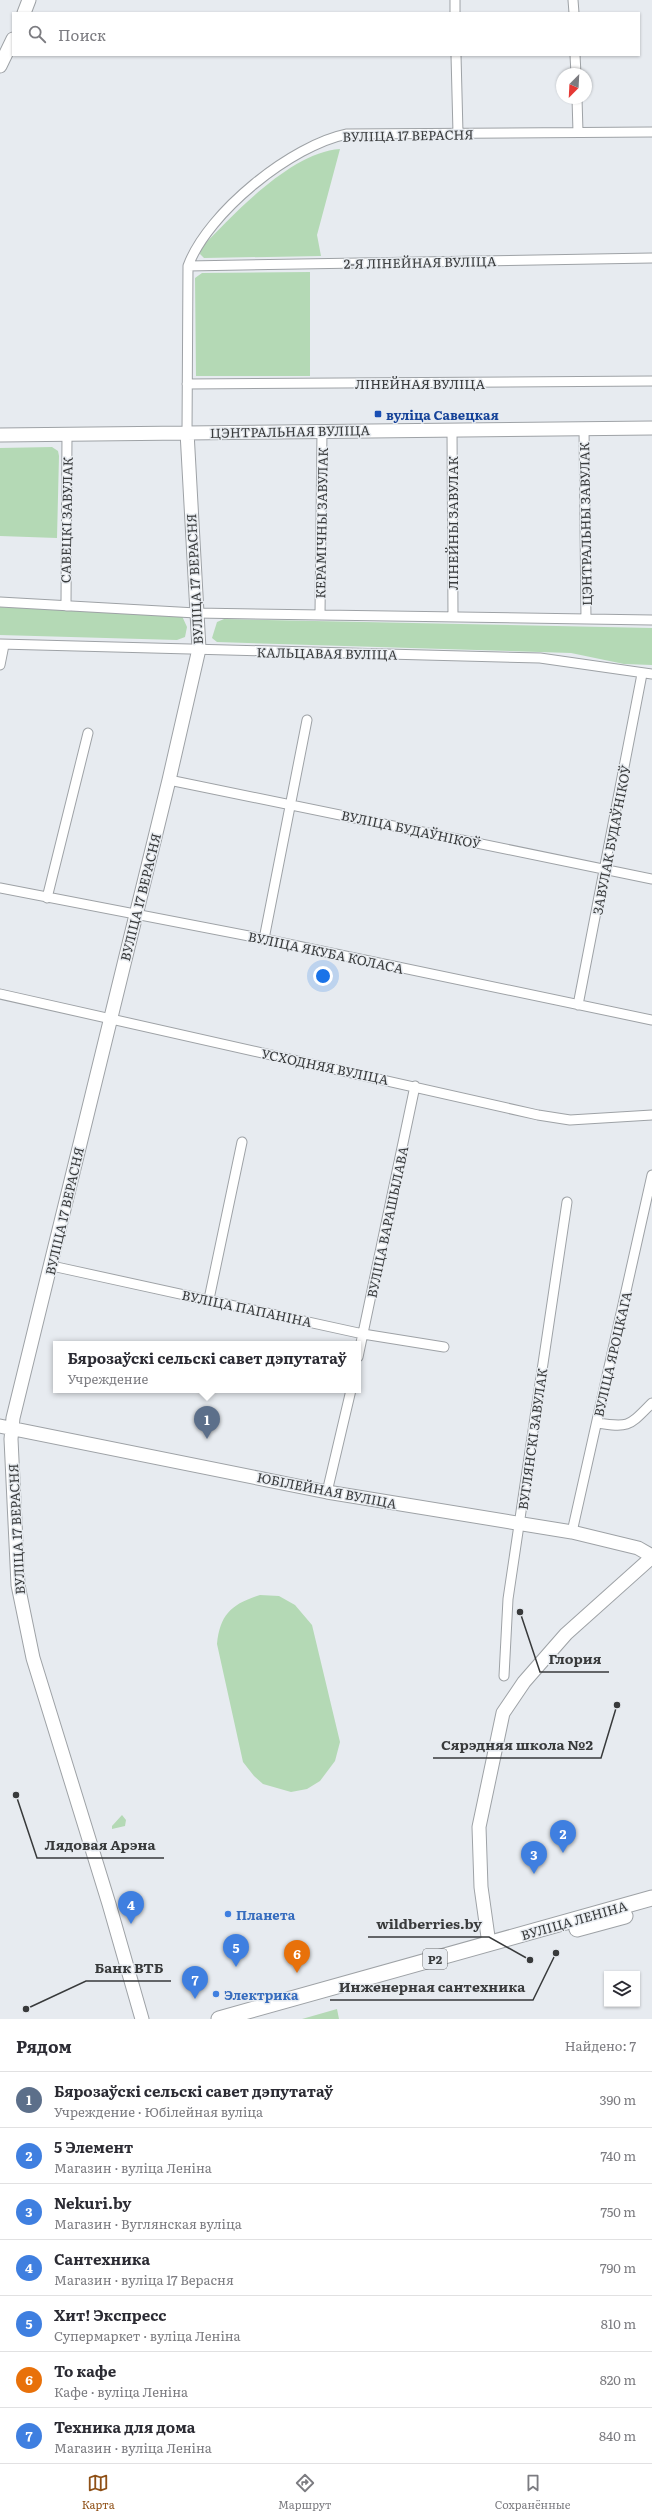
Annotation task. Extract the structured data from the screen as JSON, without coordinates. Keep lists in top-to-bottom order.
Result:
{
  "streets": {
    "main road": ["ВУЛІЦА ЛЕНІНА", "Р2"],
    "street": [
      "ВУЛІЦА 17 ВЕРАСНЯ",
      "2-Я ЛІНЕЙНАЯ ВУЛІЦА",
      "ЛІНЕЙНАЯ ВУЛІЦА",
      "ЦЭНТРАЛЬНАЯ ВУЛІЦА",
      "САВЕЦКІ ЗАВУЛАК",
      "КЕРАМІЧНЫ ЗАВУЛАК",
      "ЛІНЕЙНЫ ЗАВУЛАК",
      "ЦЭНТРАЛЬНЫ ЗАВУЛАК",
      "КАЛЬЦАВАЯ ВУЛІЦА",
      "ВУЛІЦА БУДАЎНІКОЎ",
      "ЗАВУЛАК БУДАЎНІКОЎ",
      "ВУЛІЦА ЯКУБА КОЛАСА",
      "УСХОДНЯЯ ВУЛІЦА",
      "ВУЛІЦА ВАРАШЫЛАВА",
      "ВУЛІЦА ПАПАНІНА",
      "ВУЛІЦА ЯРОЦКАГА",
      "ВУГЛЯНСКІ ЗАВУЛАК",
      "ЮБІЛЕЙНАЯ ВУЛІЦА"
    ]
  },
  "crossings": [
    ["ВУЛІЦА 17 ВЕРАСНЯ", "2-Я ЛІНЕЙНАЯ ВУЛІЦА"],
    ["ВУЛІЦА 17 ВЕРАСНЯ", "ЛІНЕЙНАЯ ВУЛІЦА"],
    ["ВУЛІЦА 17 ВЕРАСНЯ", "ЦЭНТРАЛЬНАЯ ВУЛІЦА"],
    ["ВУЛІЦА 17 ВЕРАСНЯ", "КАЛЬЦАВАЯ ВУЛІЦА"],
    ["ВУЛІЦА 17 ВЕРАСНЯ", "ВУЛІЦА БУДАЎНІКОЎ"],
    ["ВУЛІЦА 17 ВЕРАСНЯ", "ВУЛІЦА ЯКУБА КОЛАСА"],
    ["ВУЛІЦА 17 ВЕРАСНЯ", "УСХОДНЯЯ ВУЛІЦА"],
    ["ВУЛІЦА 17 ВЕРАСНЯ", "ВУЛІЦА ПАПАНІНА"],
    ["ВУЛІЦА 17 ВЕРАСНЯ", "ЮБІЛЕЙНАЯ ВУЛІЦА"],
    ["ЦЭНТРАЛЬНАЯ ВУЛІЦА", "САВЕЦКІ ЗАВУЛАК"],
    ["ЦЭНТРАЛЬНАЯ ВУЛІЦА", "КЕРАМІЧНЫ ЗАВУЛАК"],
    ["ЦЭНТРАЛЬНАЯ ВУЛІЦА", "ЛІНЕЙНЫ ЗАВУЛАК"],
    ["ЦЭНТРАЛЬНАЯ ВУЛІЦА", "ЦЭНТРАЛЬНЫ ЗАВУЛАК"],
    ["КАЛЬЦАВАЯ ВУЛІЦА", "ЗАВУЛАК БУДАЎНІКОЎ"],
    ["ВУЛІЦА БУДАЎНІКОЎ", "ЗАВУЛАК БУДАЎНІКОЎ"],
    ["ЗАВУЛАК БУДАЎНІКОЎ", "ВУЛІЦА ЯКУБА КОЛАСА"],
    ["УСХОДНЯЯ ВУЛІЦА", "ВУЛІЦА ВАРАШЫЛАВА"],
    ["ВУЛІЦА ВАРАШЫЛАВА", "ВУЛІЦА ПАПАНІНА"],
    ["ВУЛІЦА ЯРОЦКАГА", "ЮБІЛЕЙНАЯ ВУЛІЦА"],
    ["ВУГЛЯНСКІ ЗАВУЛАК", "ЮБІЛЕЙНАЯ ВУЛІЦА"]
  ],
  "places": {
    "transit": ["вуліца Савецкая"],
    "other": [
      "Глория",
      "Сярэдняя школа №2",
      "Лядовая Арэна",
      "Планета",
      "Инженерная сантехника",
      "wildberries.by",
      "Электрика",
      "Банк ВТБ"
    ]
  },
  "north": "bottom left",
  "page": {
    "search": "Поиск",
    "popup": ["Бярозаўскі сельскі савет дэпутатаў", "Учреждение"],
    "pins": [
      "1",
      "2",
      "3",
      "4",
      "5",
      "6",
      "7"
    ],
    "heading": ["Рядом", "Найдено: 7"],
    "list": [
      {
        "mark": "1",
        "name": "Бярозаўскі сельскі савет дэпутатаў",
        "note": "Учреждение · Юбілейная вуліца",
        "value": "390 m"
      },
      {
        "mark": "2",
        "name": "5 Элемент",
        "note": "Магазин · вуліца Леніна",
        "value": "740 m"
      },
      {
        "mark": "3",
        "name": "Nekuri.by",
        "note": "Магазин · Вуглянская вуліца",
        "value": "750 m"
      },
      {
        "mark": "4",
        "name": "Сантехника",
        "note": "Магазин · вуліца 17 Верасня",
        "value": "790 m"
      },
      {
        "mark": "5",
        "name": "Хит! Экспресс",
        "note": "Супермаркет · вуліца Леніна",
        "value": "810 m"
      },
      {
        "mark": "6",
        "name": "То кафе",
        "note": "Кафе · вуліца Леніна",
        "value": "820 m"
      },
      {
        "mark": "7",
        "name": "Техника для дома",
        "note": "Магазин · вуліца Леніна",
        "value": "840 m"
      }
    ],
    "nav": ["Карта", "Маршрут", "Сохранённые"]
  }
}
